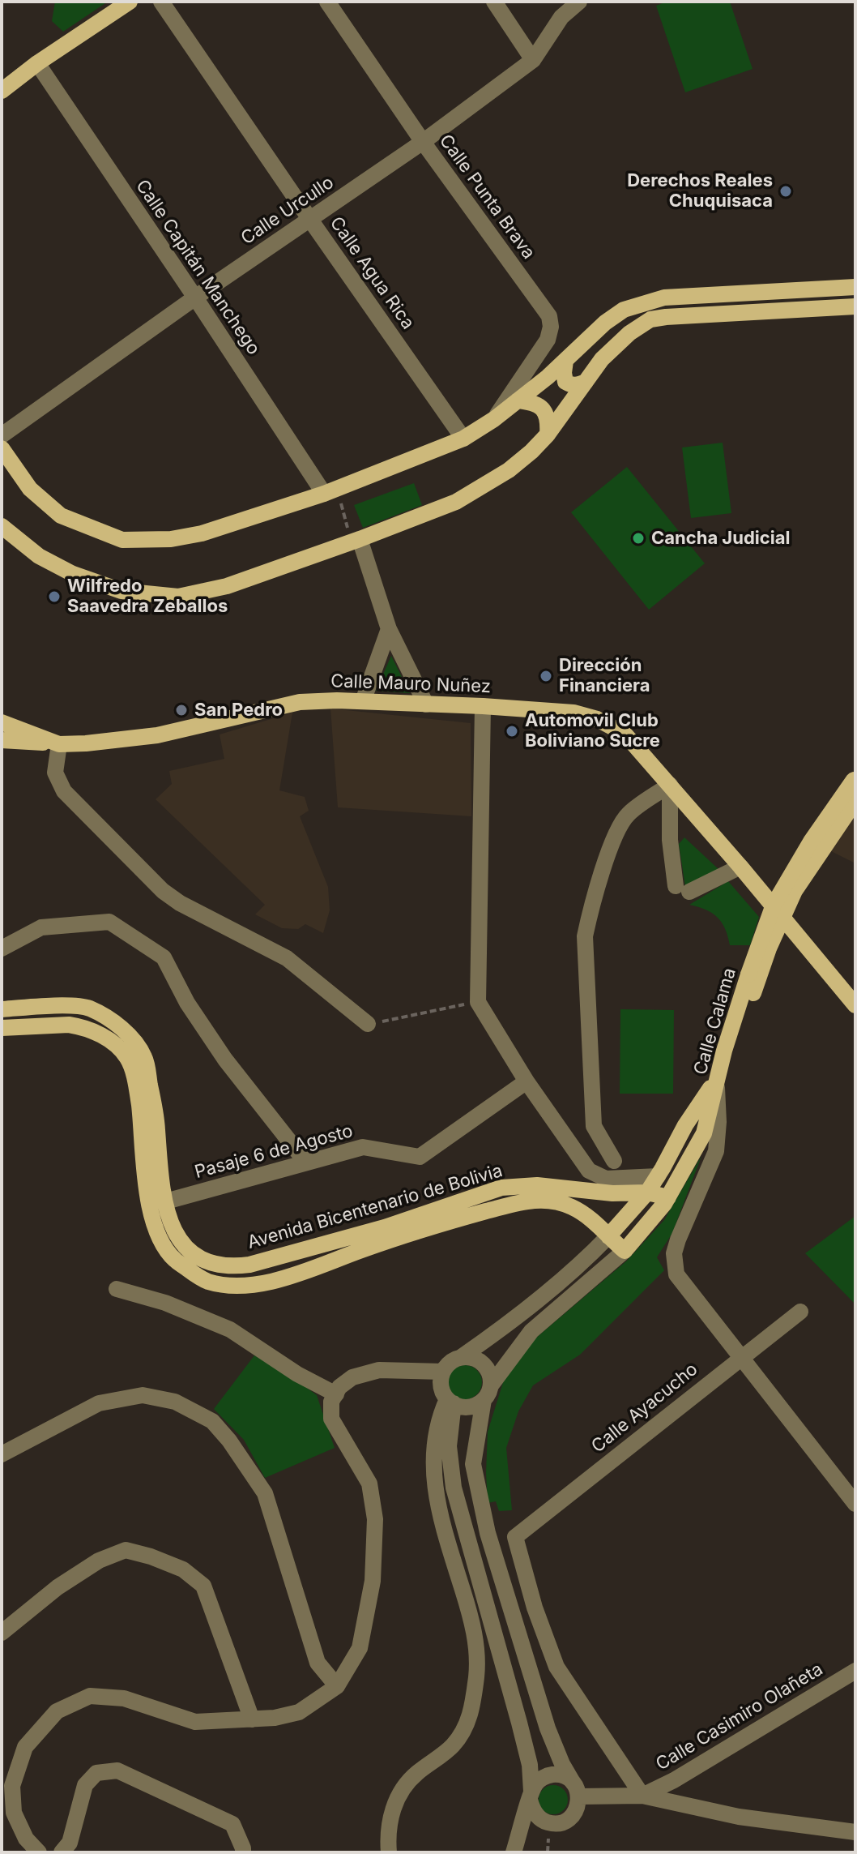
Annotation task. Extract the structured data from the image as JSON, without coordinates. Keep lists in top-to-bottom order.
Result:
{
  "streets": {
    "main road": ["Calle Mauro Nuñez", "Calle Calama", "Avenida Bicentenario de Bolivia"],
    "street": [
      "Calle Punta Brava",
      "Calle Urcullo",
      "Calle Capitán Manchego",
      "Calle Agua Rica",
      "Pasaje 6 de Agosto",
      "Calle Ayacucho",
      "Calle Casimiro Olañeta"
    ]
  },
  "crossings": [
    ["Calle Punta Brava", "Calle Urcullo"],
    ["Calle Urcullo", "Calle Capitán Manchego"],
    ["Calle Urcullo", "Calle Agua Rica"],
    ["Calle Calama", "Calle Ayacucho"],
    ["Pasaje 6 de Agosto", "Avenida Bicentenario de Bolivia"],
    ["Calle Ayacucho", "Calle Casimiro Olañeta"]
  ],
  "places": [
    "Derechos Reales Chuquisaca",
    "Cancha Judicial",
    "Wilfredo Saavedra Zeballos",
    "Dirección Financiera",
    "San Pedro",
    "Automovil Club Boliviano Sucre"
  ]
}
